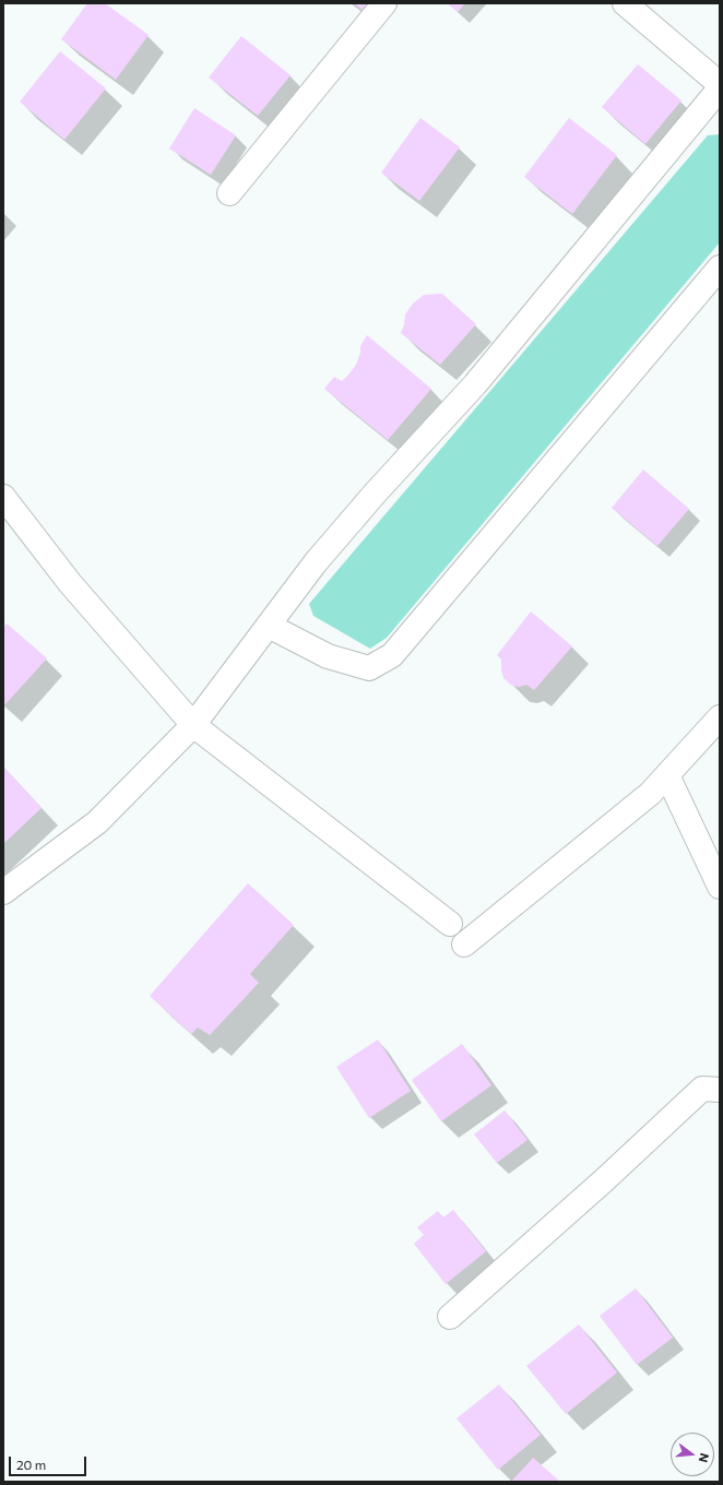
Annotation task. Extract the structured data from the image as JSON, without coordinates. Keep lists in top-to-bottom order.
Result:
{
  "scale_bar": "20 m",
  "north": "right"
}
